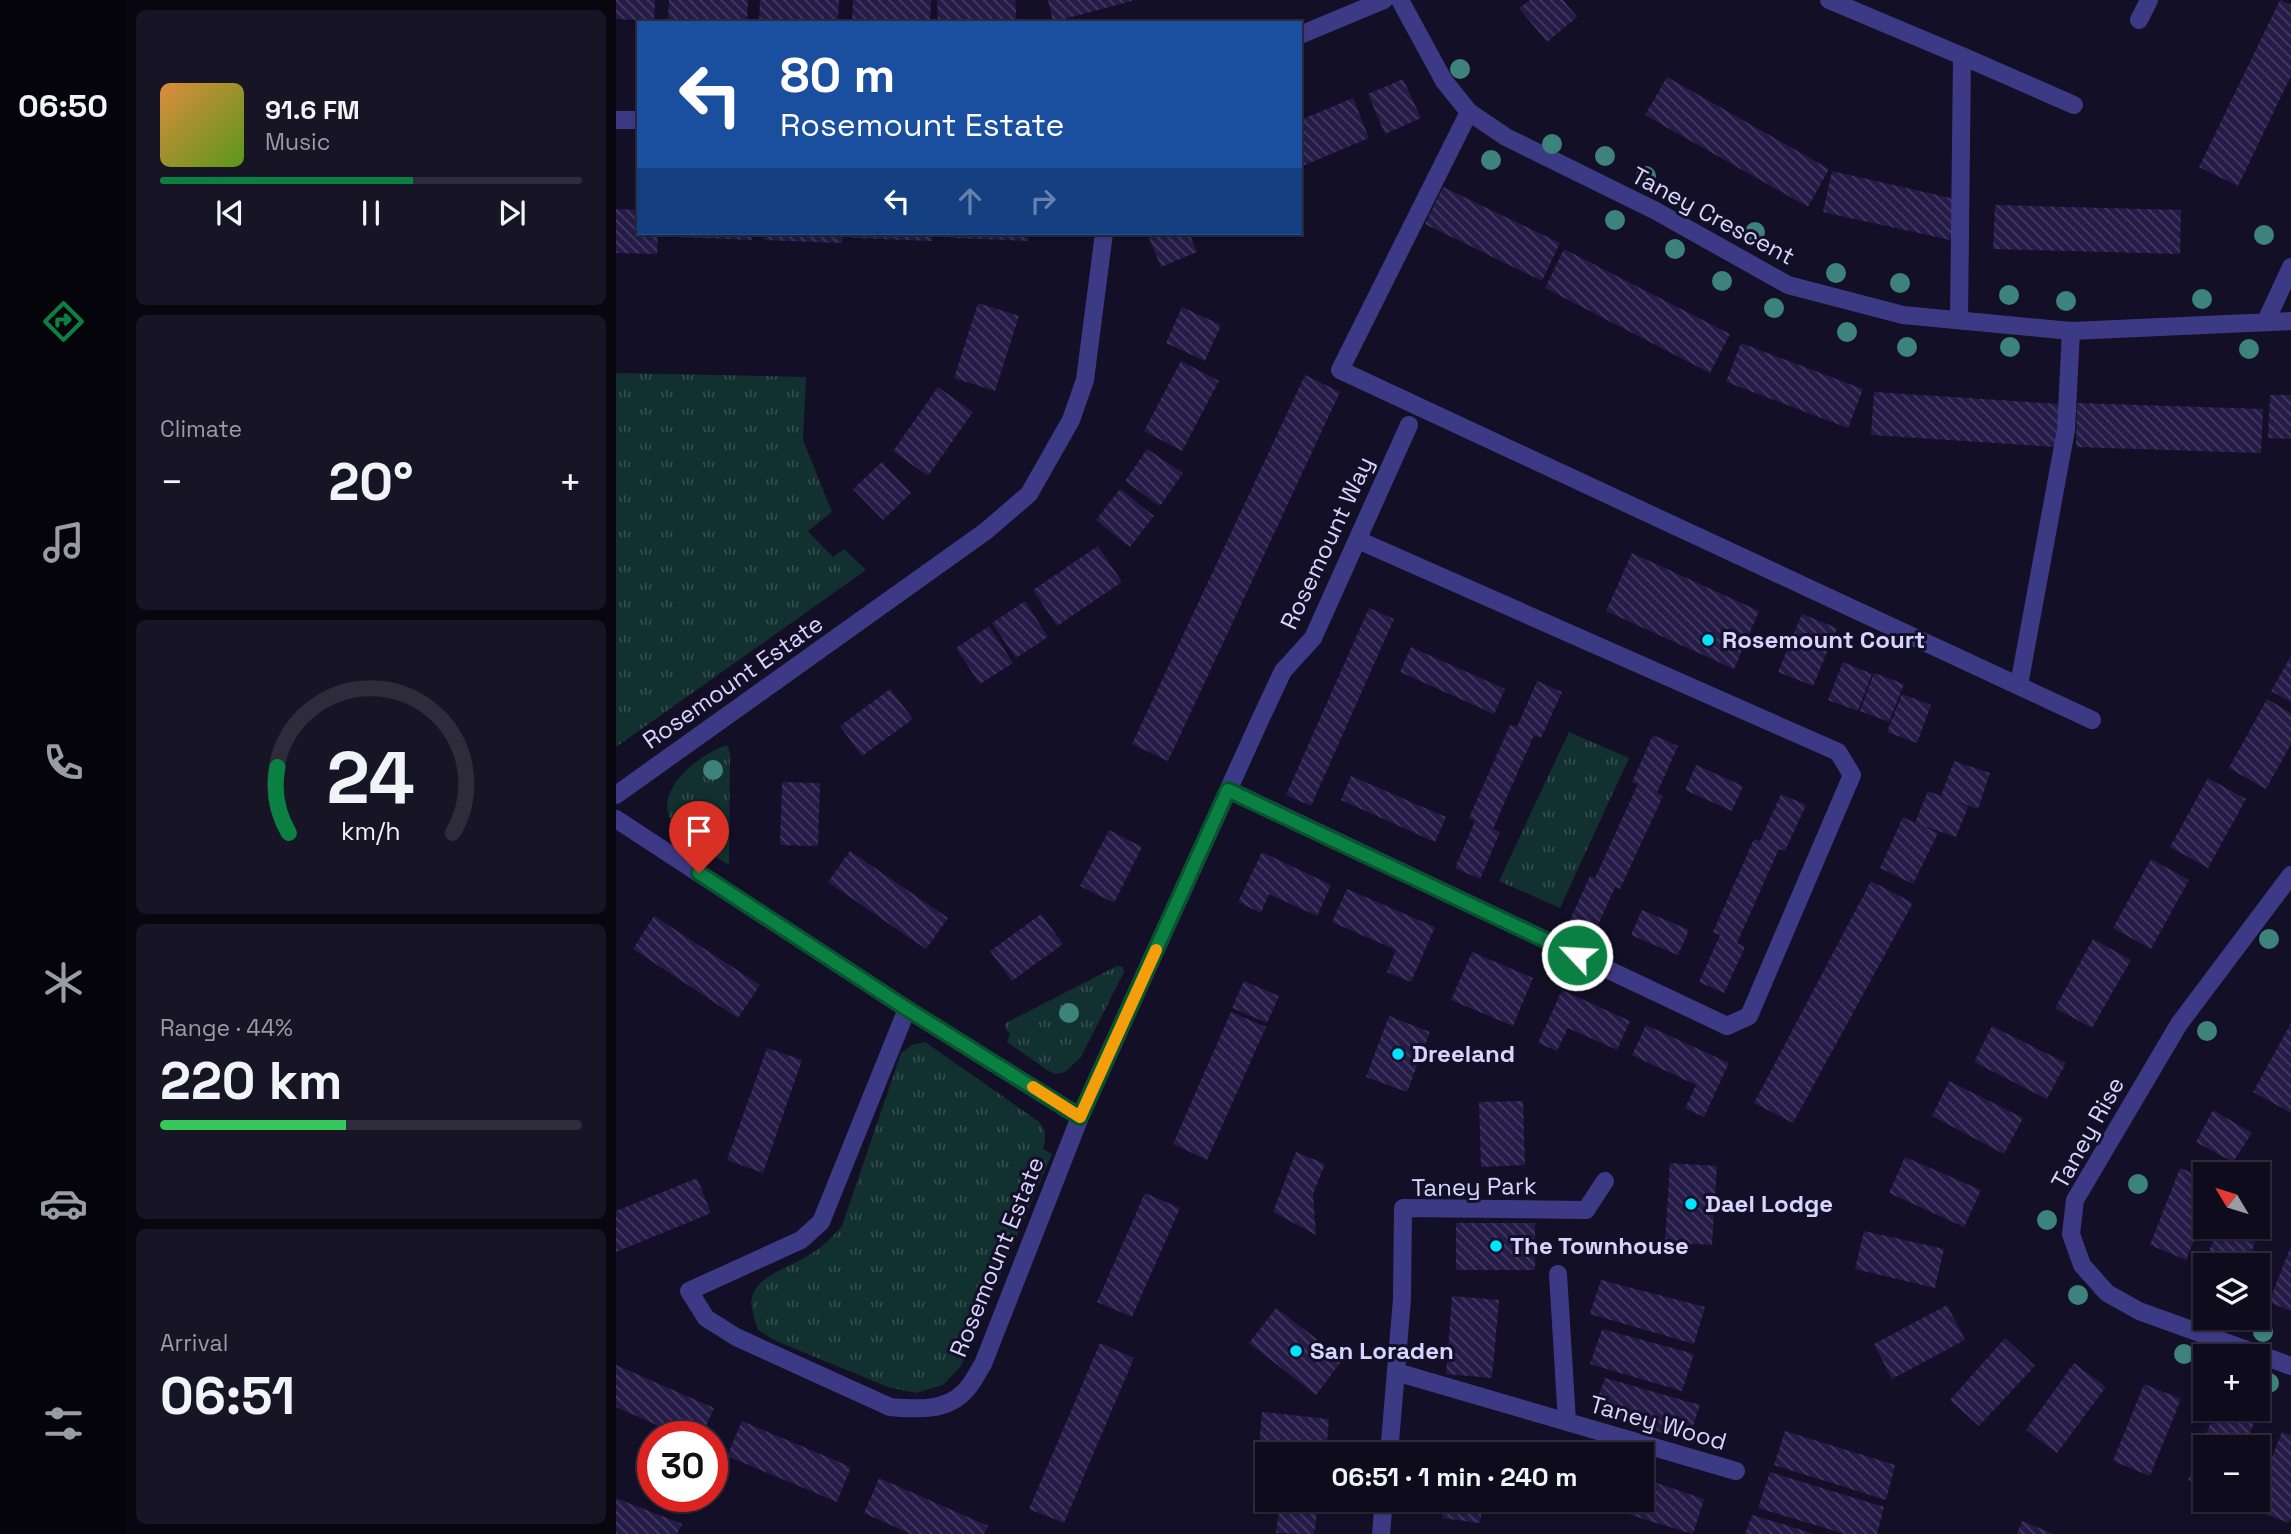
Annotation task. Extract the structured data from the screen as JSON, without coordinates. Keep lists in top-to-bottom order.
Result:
{
  "streets": {
    "street": [
      "Taney Crescent",
      "Rosemount Way",
      "Rosemount Estate",
      "Taney Rise",
      "Taney Park",
      "Taney Wood"
    ]
  },
  "crossings": [
    ["Rosemount Way", "Rosemount Estate"],
    ["Taney Park", "Taney Wood"]
  ],
  "places": [
    "Rosemount Court",
    "Dreeland",
    "Dael Lodge",
    "The Townhouse",
    "San Loraden"
  ],
  "north": "top left",
  "page": {
    "tabs": "06:50",
    "turn": ["80 m", "Rosemount Estate"],
    "song": ["91.6 FM", "Music"],
    "tile": [
      "Climate",
      ["Range · 44%", "220 km"],
      ["Arrival", "06:51"]
    ],
    "heat": ["−", "20°", "+"],
    "map_buttons": ["+", "−"],
    "limit": "30",
    "trip": "06:51 · 1 min · 240 m",
    "gauge": ["24", "km/h"]
  }
}
